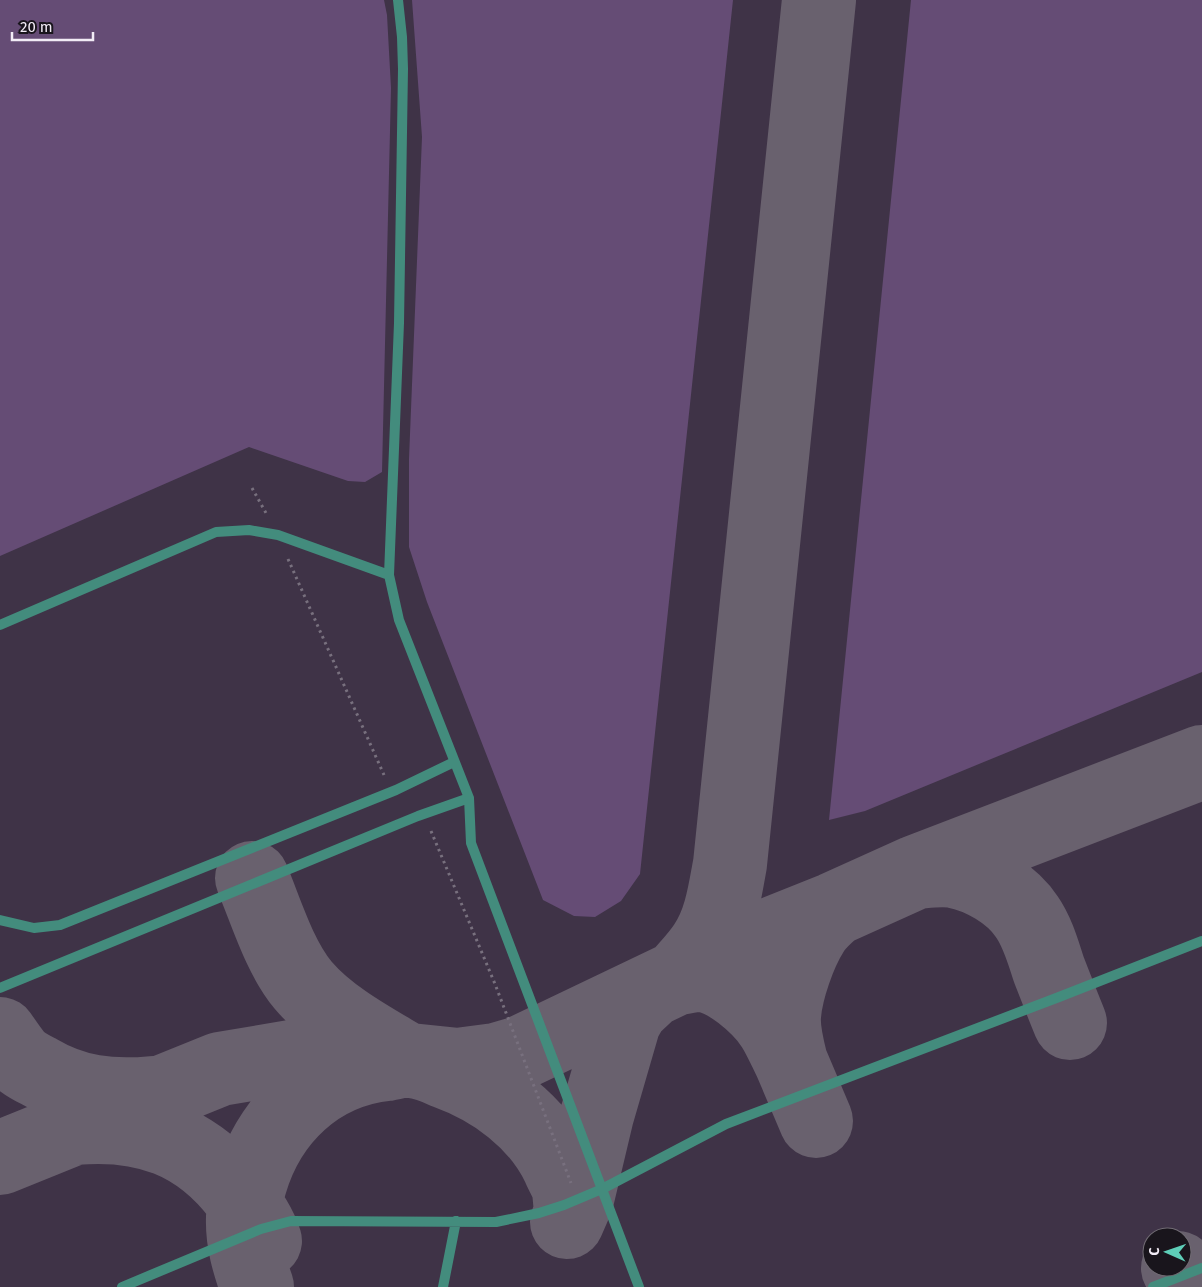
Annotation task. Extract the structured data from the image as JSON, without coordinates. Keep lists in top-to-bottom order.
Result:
{
  "scale_bar": "20 m",
  "north": "left"
}
